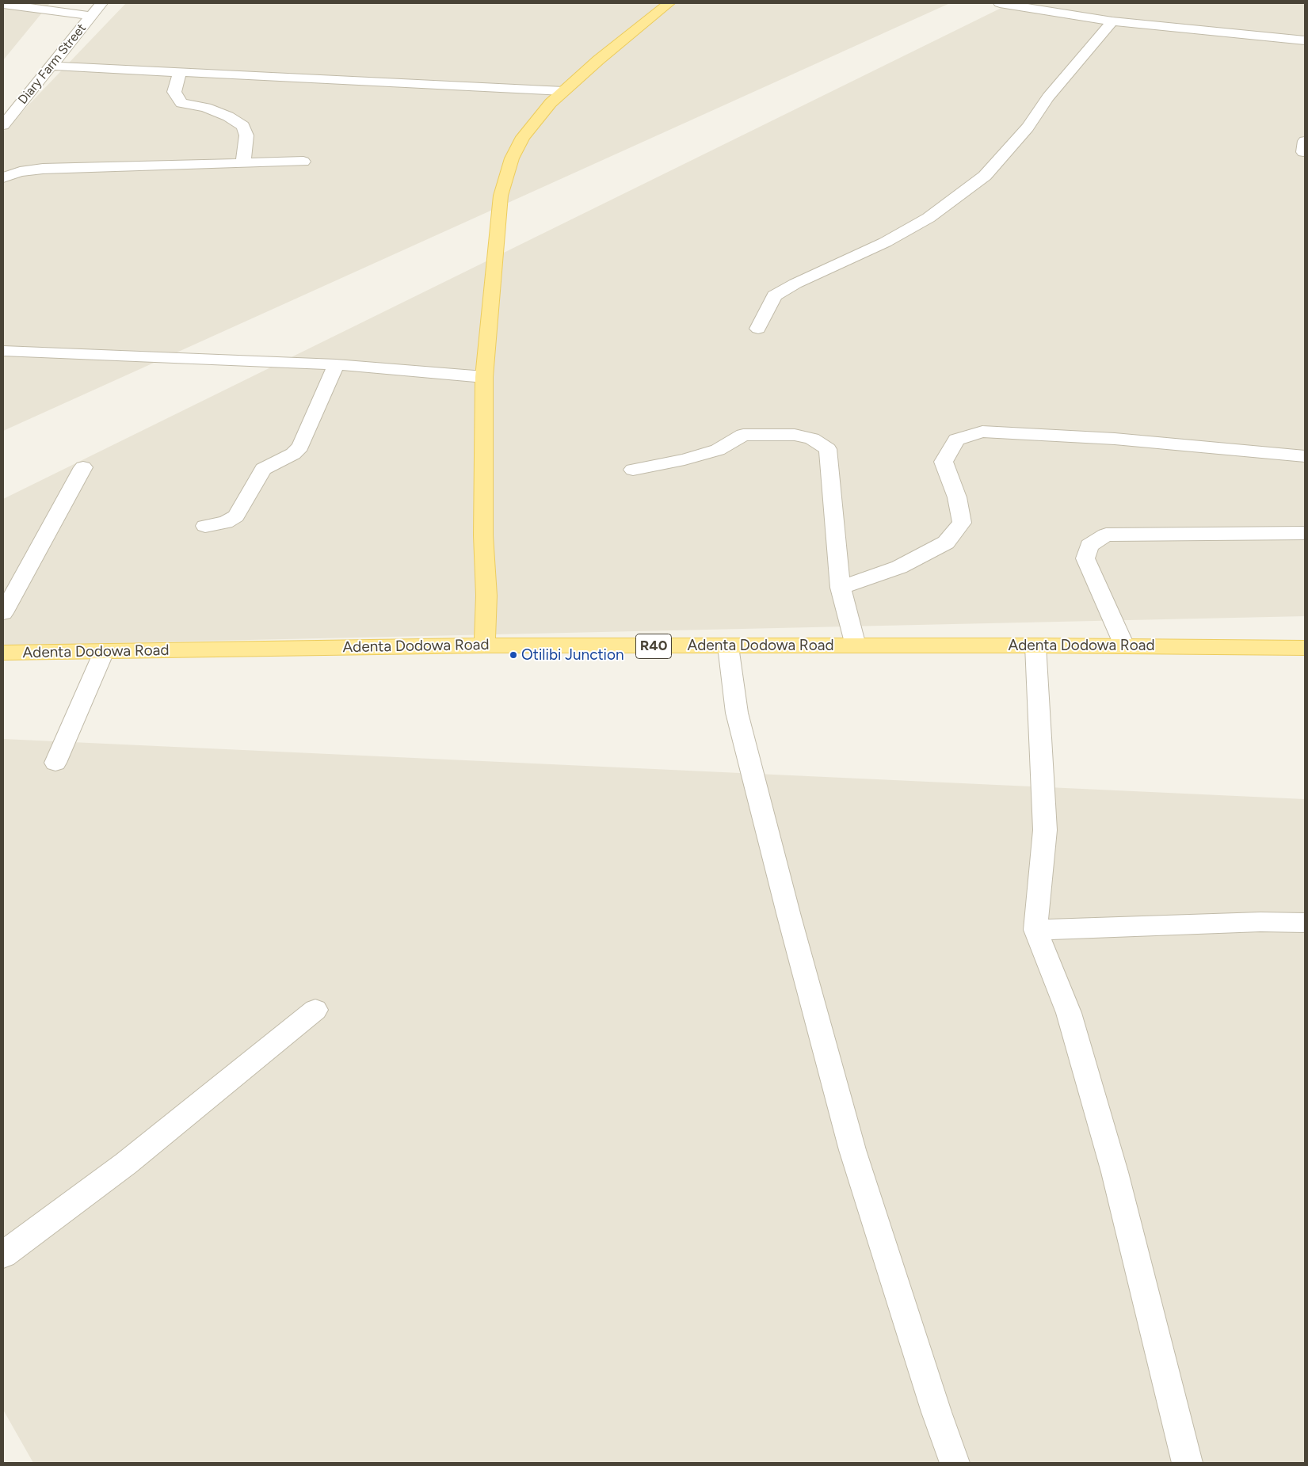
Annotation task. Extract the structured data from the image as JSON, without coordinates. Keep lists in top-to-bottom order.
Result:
{
  "streets": {
    "main road": ["Adenta Dodowa Road", "R40"],
    "street": ["Diary Farm Street"]
  },
  "places": ["Otilibi Junction"]
}
